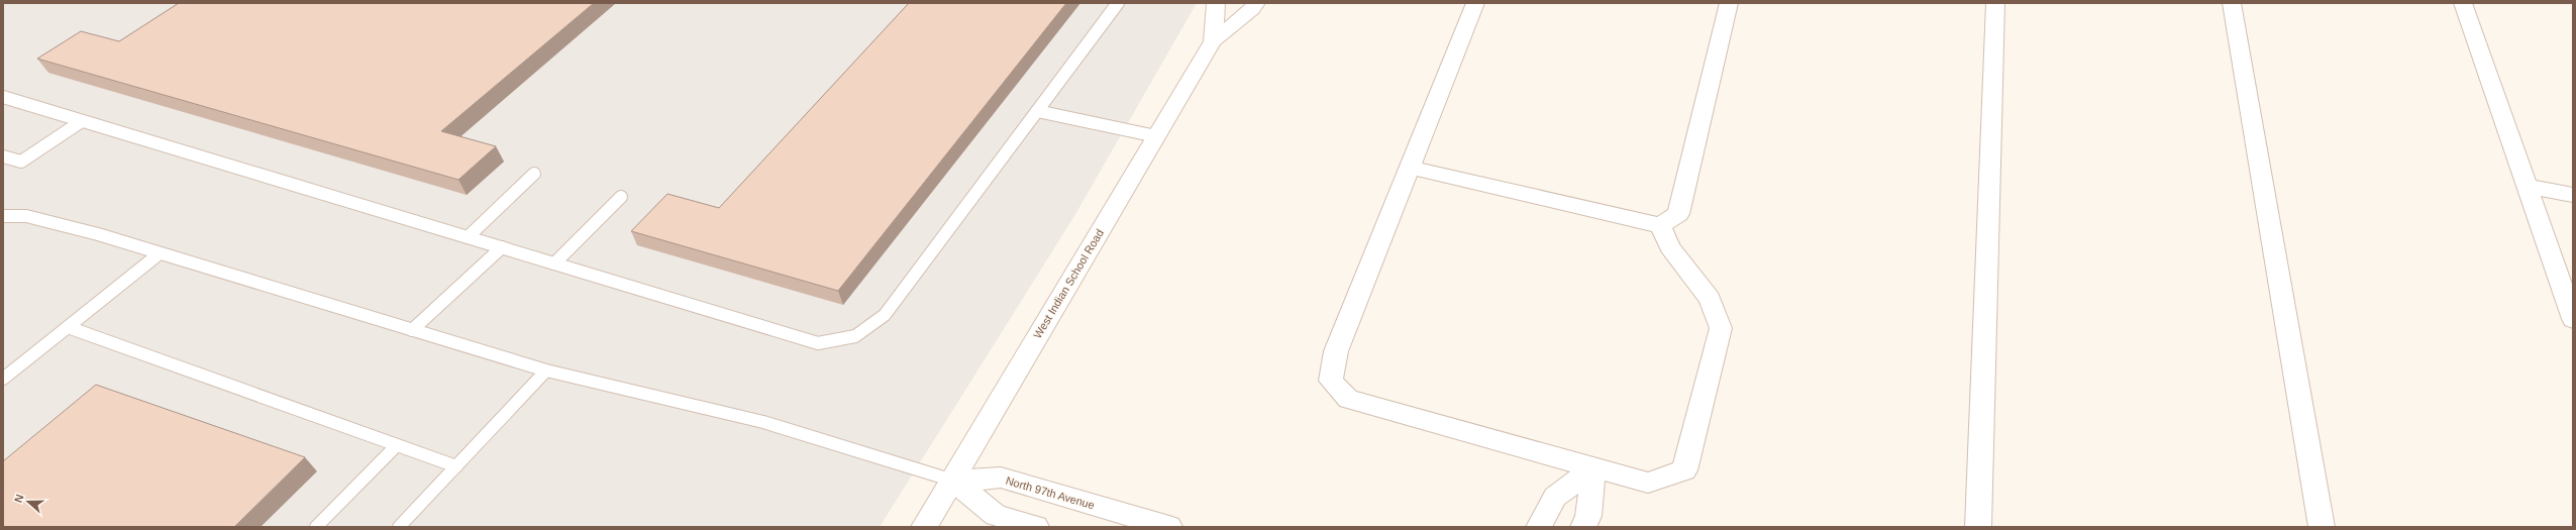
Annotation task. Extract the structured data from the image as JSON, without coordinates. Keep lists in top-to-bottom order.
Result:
{
  "streets": {
    "street": ["West Indian School Road", "North 97th Avenue"]
  },
  "crossings": [
    ["West Indian School Road", "North 97th Avenue"]
  ],
  "north": "left"
}
